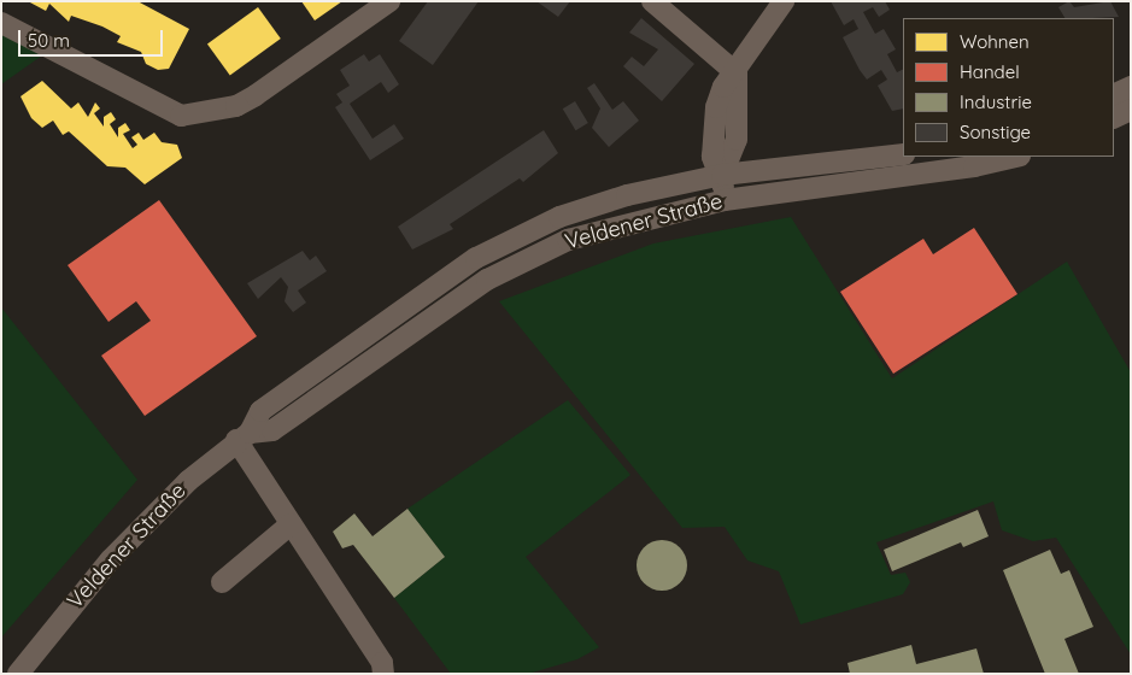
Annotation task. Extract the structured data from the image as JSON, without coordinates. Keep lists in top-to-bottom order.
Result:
{
  "streets": {
    "street": ["Veldener Straße"]
  },
  "legend": [
    "Wohnen",
    "Handel",
    "Industrie",
    "Sonstige"
  ],
  "scale_bar": "50 m"
}
